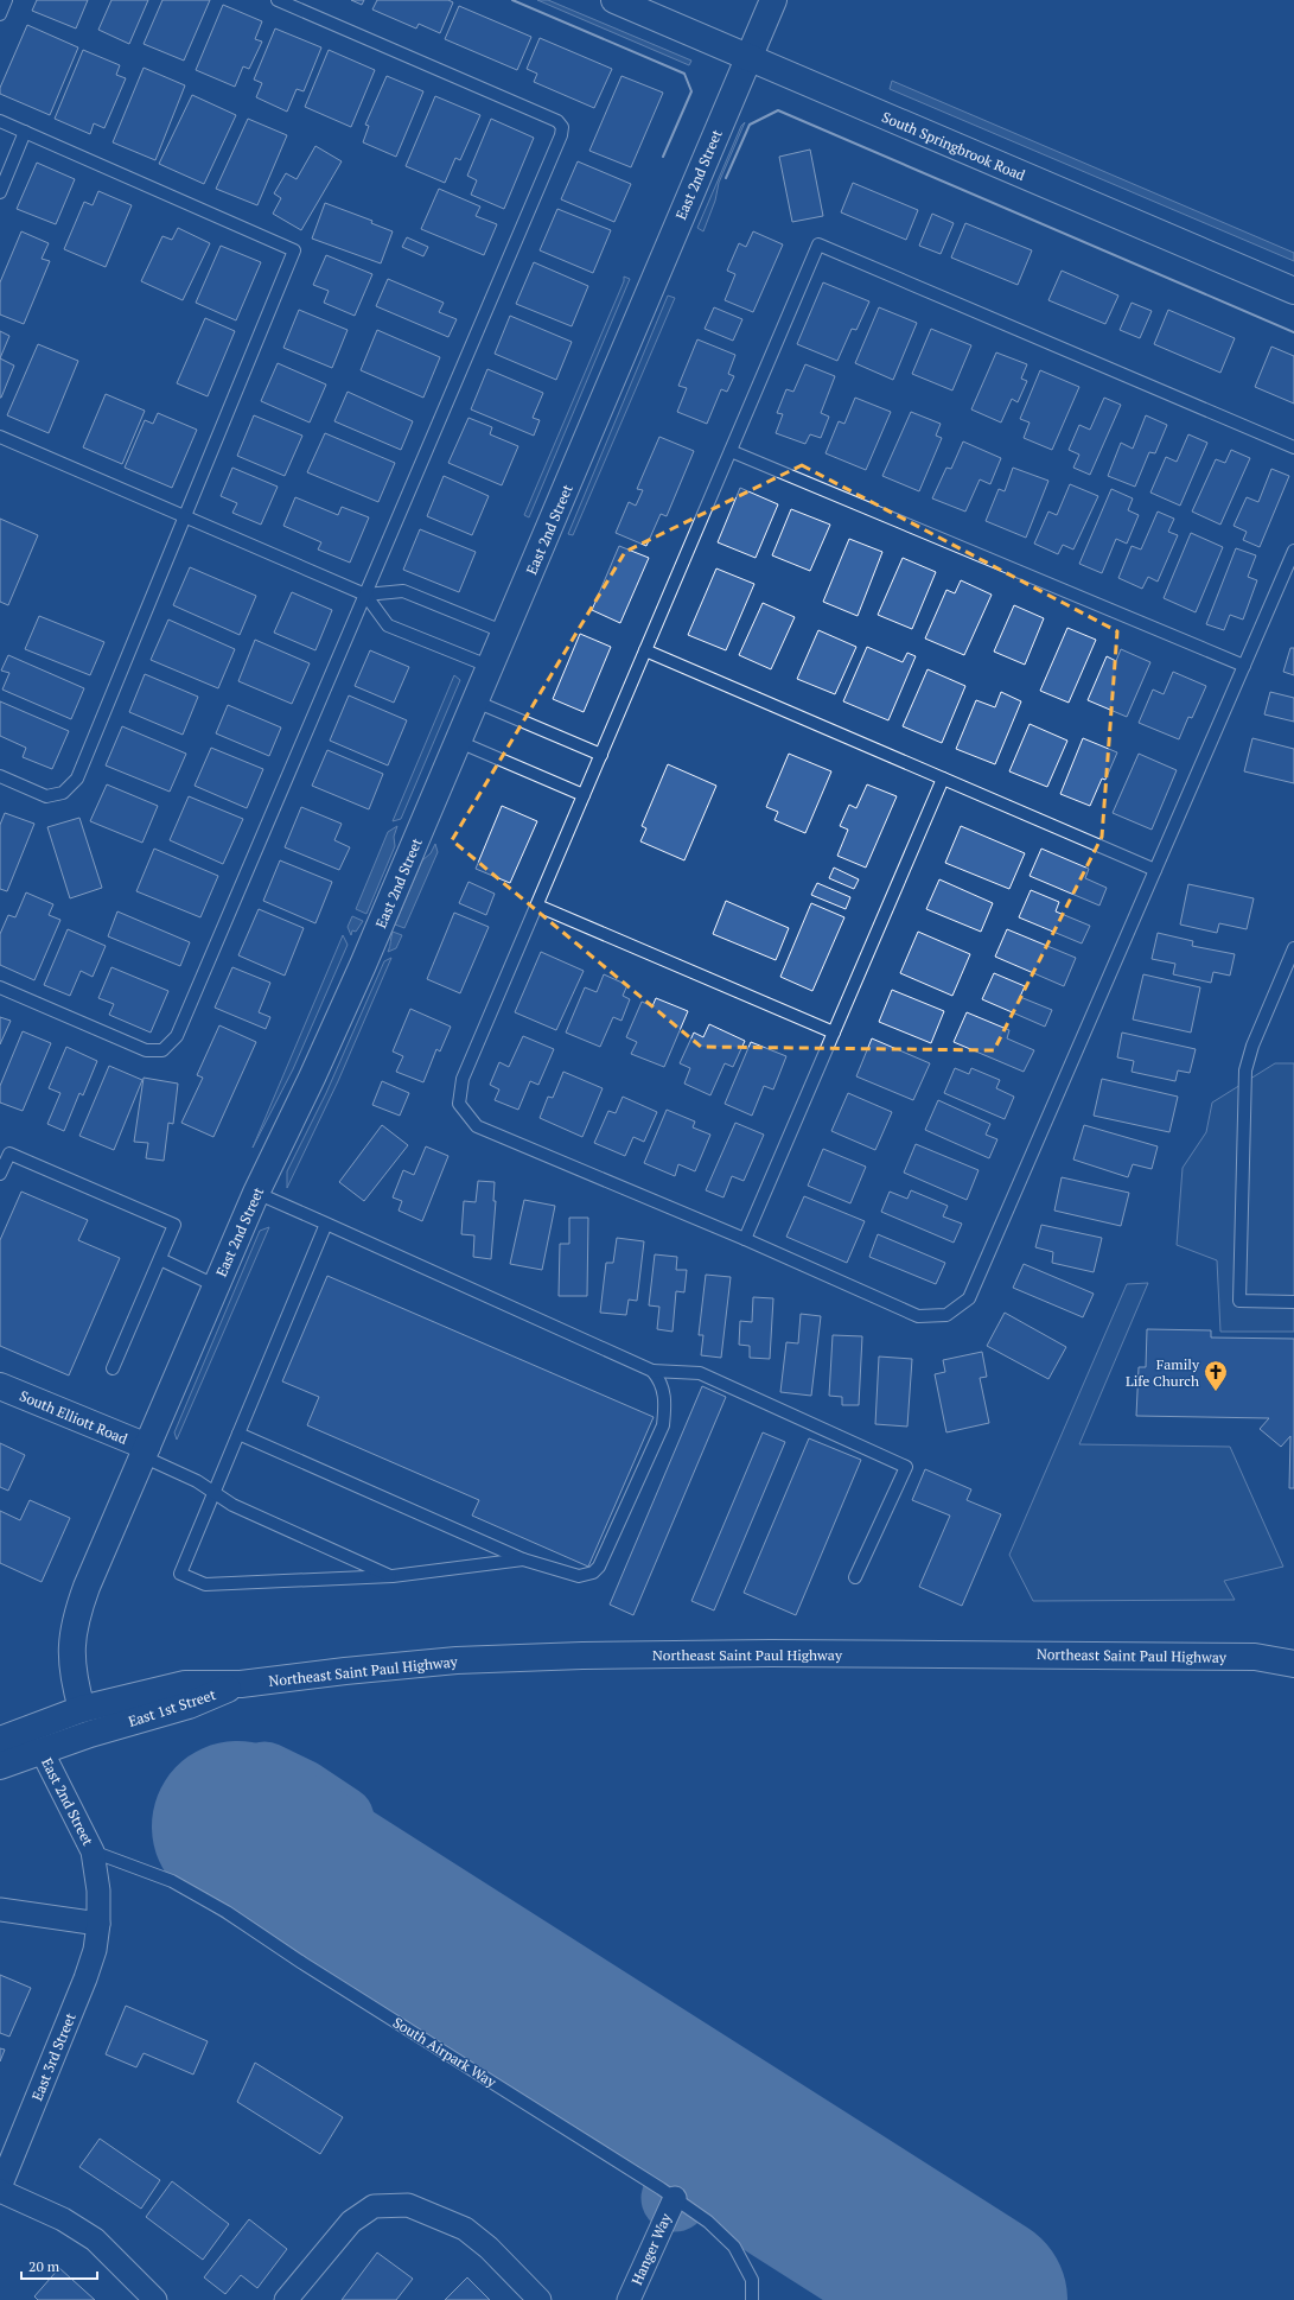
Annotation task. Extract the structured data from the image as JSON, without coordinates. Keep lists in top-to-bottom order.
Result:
{
  "streets": {
    "main road": [
      "South Springbrook Road",
      "East 2nd Street",
      "South Elliott Road",
      "Northeast Saint Paul Highway",
      "East 1st Street"
    ],
    "street": ["East 3rd Street", "Hanger Way"],
    "lane": ["South Airpark Way"]
  },
  "crossings": [
    ["South Springbrook Road", "East 2nd Street"],
    ["East 2nd Street", "South Elliott Road"],
    ["East 2nd Street", "East 1st Street"],
    ["East 2nd Street", "South Airpark Way"],
    ["East 2nd Street", "East 3rd Street"],
    ["Northeast Saint Paul Highway", "East 1st Street"],
    ["South Airpark Way", "Hanger Way"]
  ],
  "places": {
    "church": ["Family Life Church"]
  },
  "scale_bar": "20 m"
}
